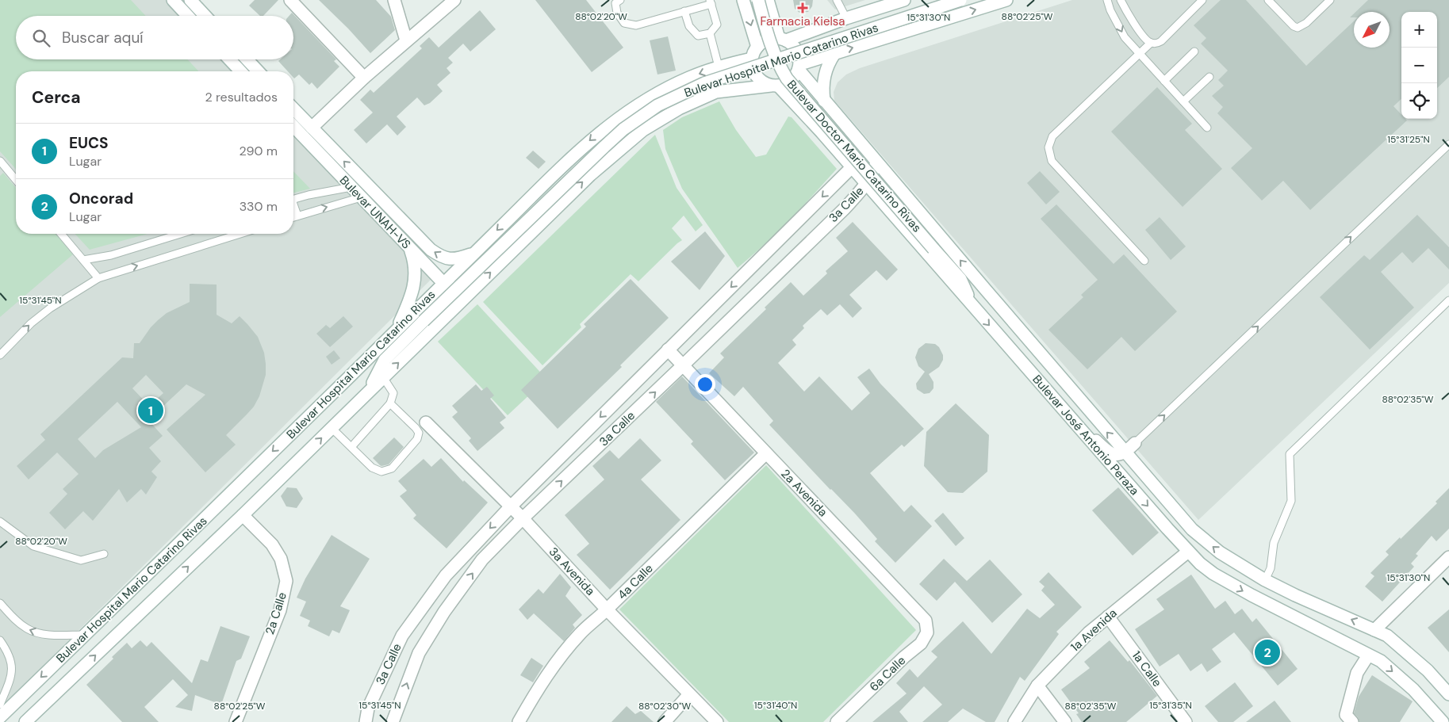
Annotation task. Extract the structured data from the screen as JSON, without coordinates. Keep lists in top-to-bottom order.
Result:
{
  "streets": {
    "street": [
      "Bulevar Hospital Mario Catarino Rivas",
      "Bulevar Doctor Mario Catarino Rivas",
      "3a Calle",
      "Bulevar UNAH-VS",
      "Bulevar José Antonio Peraza",
      "2a Avenida",
      "3a Avenida",
      "4a Calle",
      "2a Calle",
      "1a Avenida",
      "1a Calle",
      "6a Calle"
    ]
  },
  "crossings": [
    ["Bulevar Hospital Mario Catarino Rivas", "Bulevar UNAH-VS"],
    ["Bulevar Hospital Mario Catarino Rivas", "Bulevar José Antonio Peraza"],
    ["Bulevar Hospital Mario Catarino Rivas", "2a Calle"],
    ["3a Calle", "Bulevar José Antonio Peraza"],
    ["3a Calle", "2a Avenida"],
    ["3a Calle", "3a Avenida"],
    ["Bulevar José Antonio Peraza", "1a Avenida"],
    ["2a Avenida", "4a Calle"],
    ["2a Avenida", "6a Calle"],
    ["3a Avenida", "4a Calle"],
    ["1a Avenida", "1a Calle"]
  ],
  "places": {
    "health": ["Farmacia Kielsa"]
  },
  "north": "bottom left",
  "page": {
    "map_buttons": ["+", "−"],
    "search": "Buscar aquí",
    "heading": ["Cerca", "2 resultados"],
    "list": [
      {
        "mark": "1",
        "name": "EUCS",
        "note": "Lugar",
        "value": "290 m"
      },
      {
        "mark": "2",
        "name": "Oncorad",
        "note": "Lugar",
        "value": "330 m"
      }
    ],
    "pins": ["1", "2"]
  },
  "coordinates": [
    "88°02'20\"W",
    "88°02'25\"W",
    "15°31'30\"N",
    "15°31'25\"N",
    "15°31'45\"N",
    "88°02'35\"W",
    "15°31'40\"N",
    "15°31'35\"N",
    "88°02'30\"W"
  ]
}
